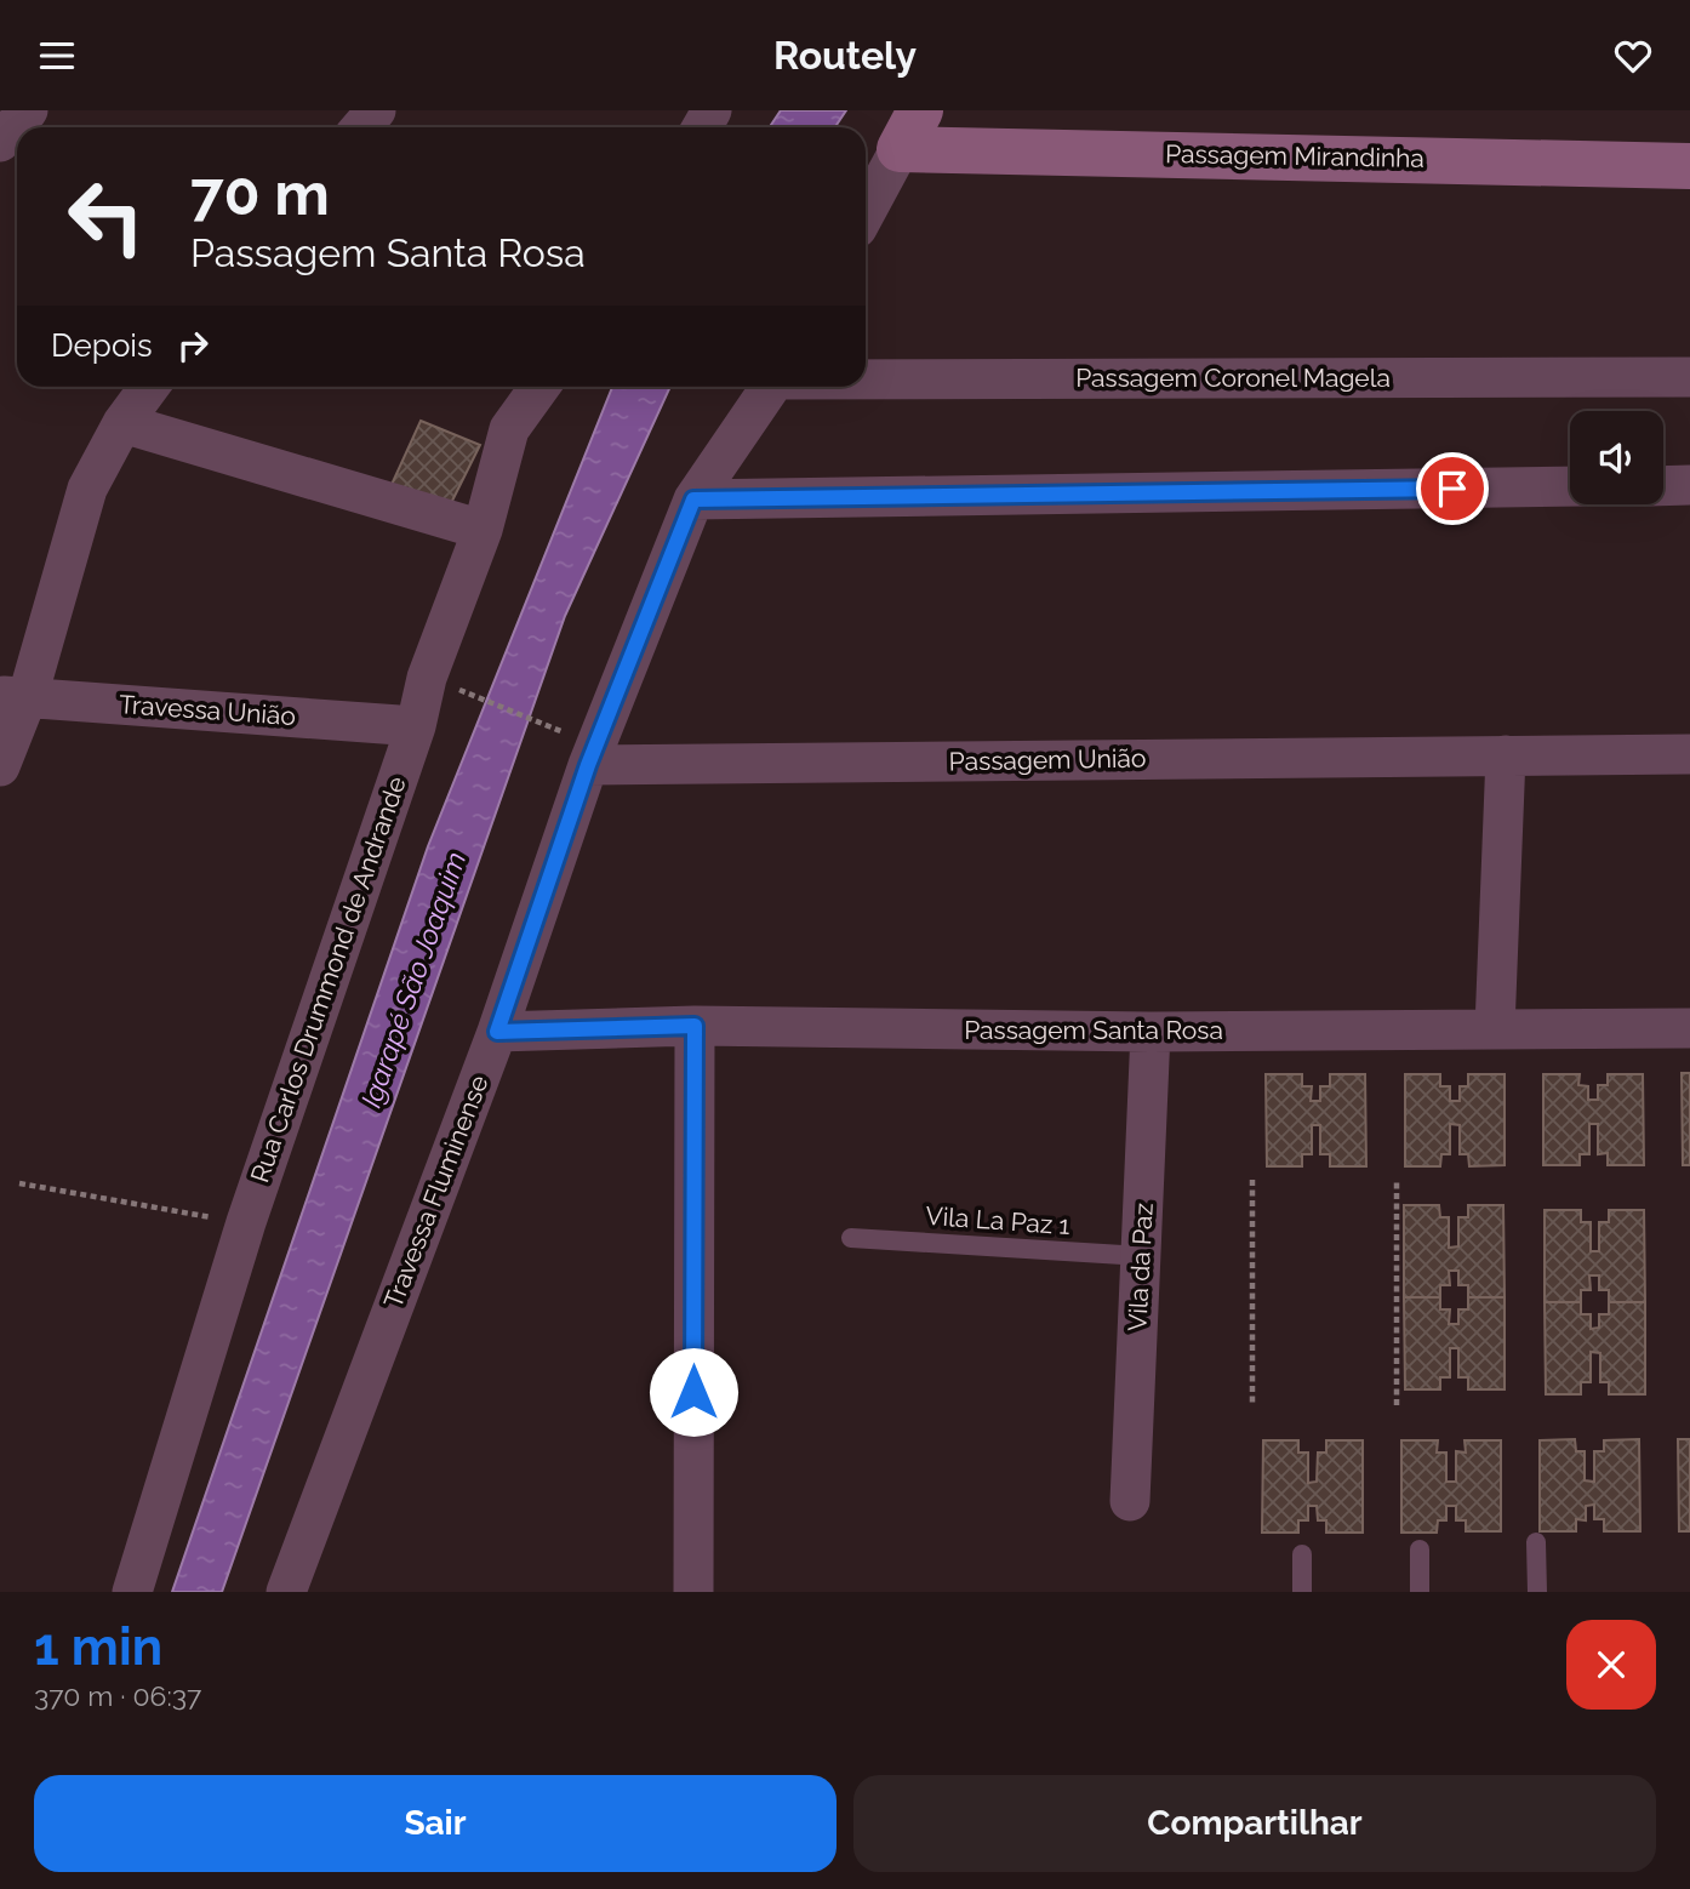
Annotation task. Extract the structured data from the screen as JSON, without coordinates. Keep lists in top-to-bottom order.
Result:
{
  "streets": {
    "street": [
      "Passagem Mirandinha",
      "Passagem Coronel Magela",
      "Travessa União",
      "Passagem União",
      "Rua Carlos Drummond de Andrande",
      "Passagem Santa Rosa",
      "Travessa Fluminense",
      "Vila da Paz"
    ],
    "lane": ["Vila La Paz 1"]
  },
  "crossings": [
    ["Travessa União", "Rua Carlos Drummond de Andrande"],
    ["Passagem União", "Travessa Fluminense"],
    ["Passagem Santa Rosa", "Travessa Fluminense"],
    ["Passagem Santa Rosa", "Vila da Paz"],
    ["Vila La Paz 1", "Vila da Paz"]
  ],
  "water": ["Igarapé São Joaquim"],
  "page": {
    "header": "Routely",
    "turn": ["70 m", "Passagem Santa Rosa"],
    "then": "Depois",
    "heading": ["1 min", "370 m · 06:37"],
    "buttons": ["Sair", "Compartilhar"]
  }
}
